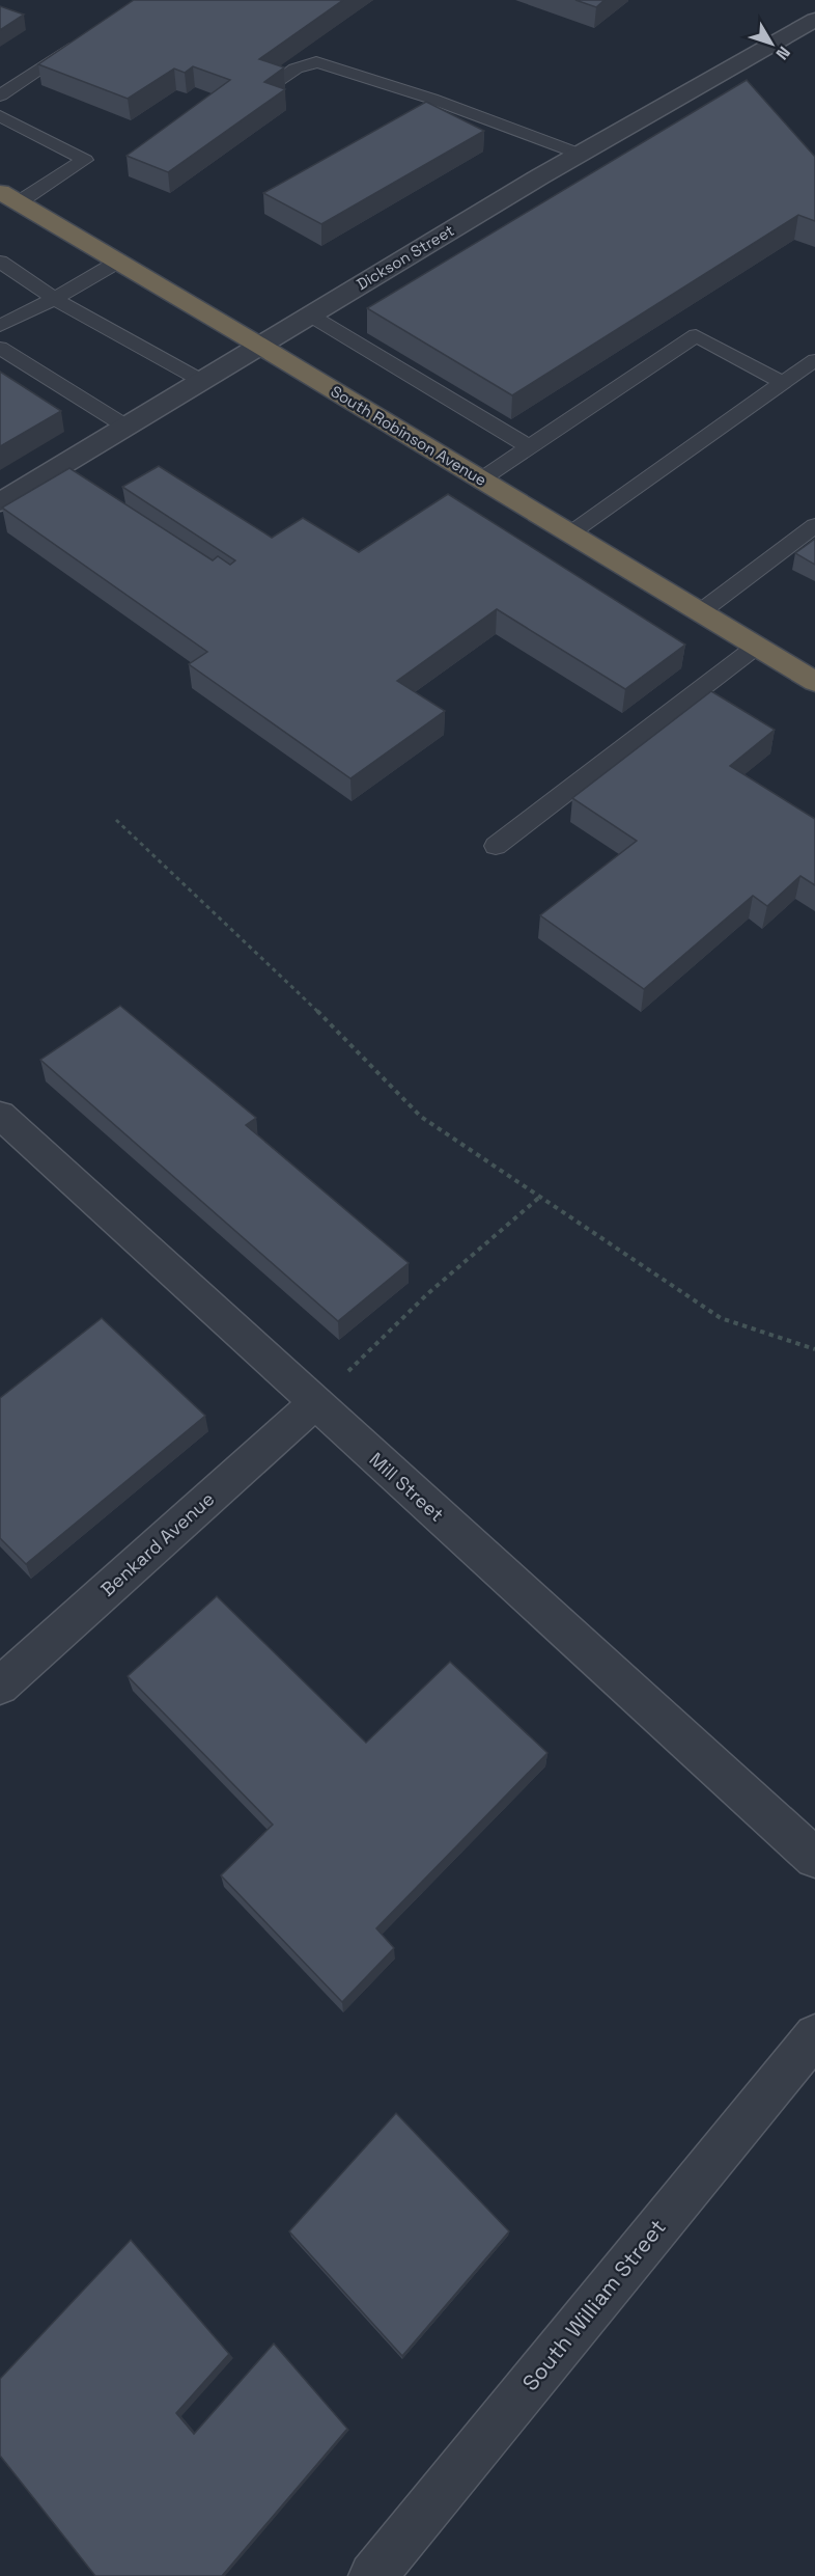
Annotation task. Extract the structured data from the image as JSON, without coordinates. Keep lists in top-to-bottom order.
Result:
{
  "streets": {
    "highway": ["South Robinson Avenue"],
    "street": [
      "Dickson Street",
      "Mill Street",
      "Benkard Avenue",
      "South William Street"
    ]
  },
  "crossings": [
    ["Dickson Street", "South Robinson Avenue"],
    ["Mill Street", "Benkard Avenue"]
  ],
  "north": "bottom right"
}
